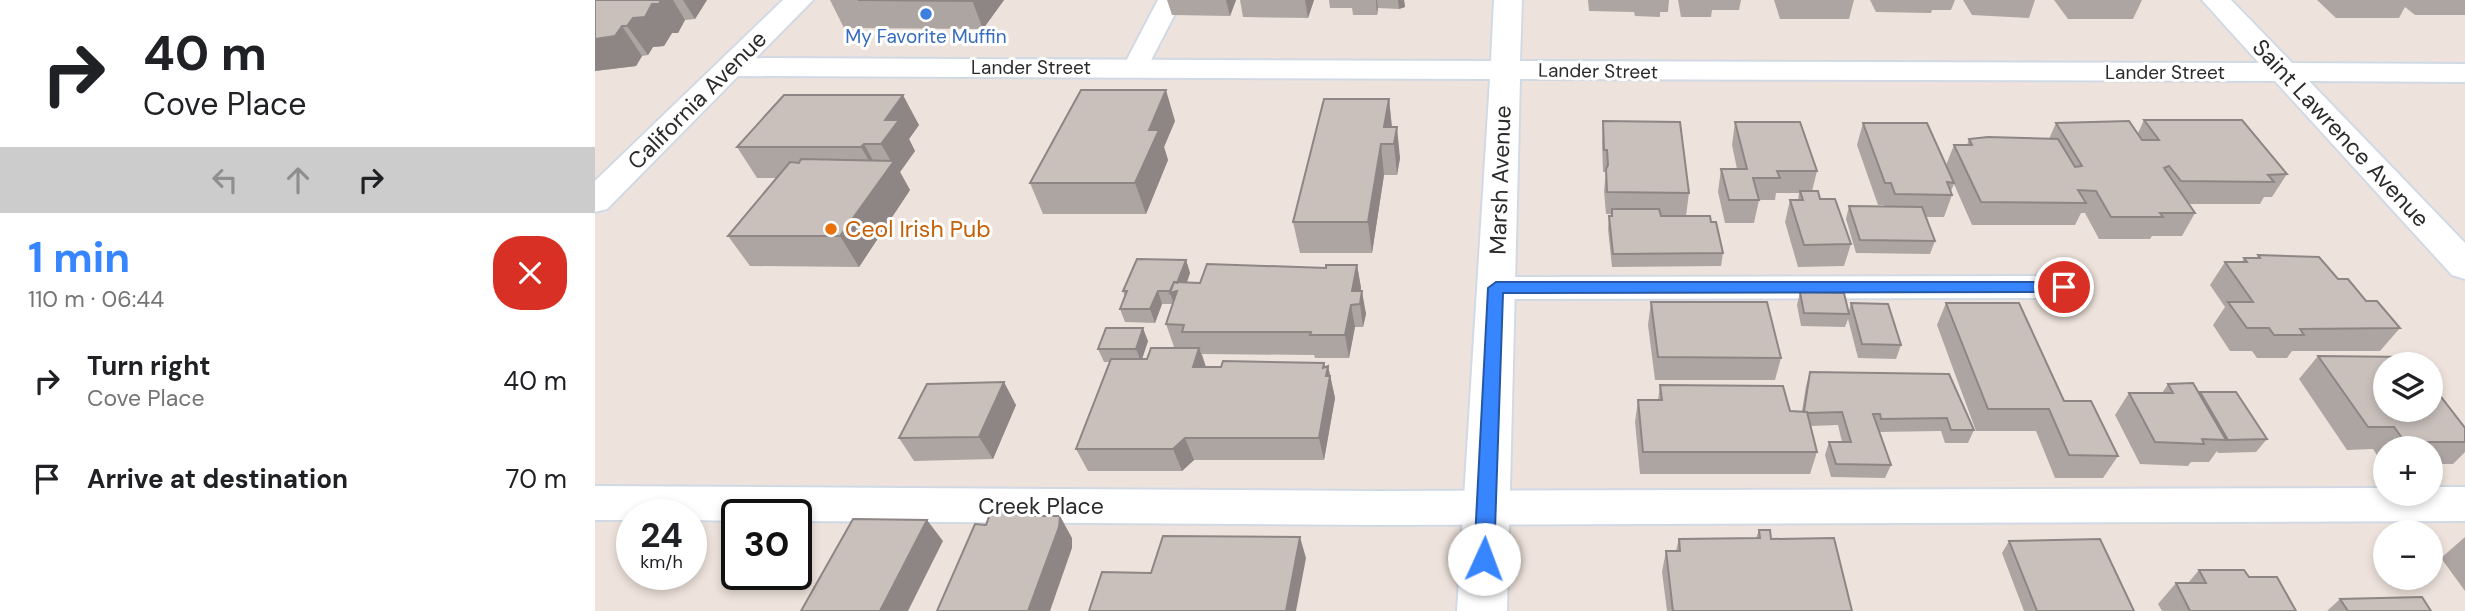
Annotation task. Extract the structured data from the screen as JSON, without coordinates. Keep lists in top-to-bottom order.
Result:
{
  "streets": {
    "street": [
      "Lander Street",
      "California Avenue",
      "Saint Lawrence Avenue",
      "Marsh Avenue"
    ],
    "lane": ["Creek Place"]
  },
  "crossings": [
    ["Lander Street", "California Avenue"],
    ["Lander Street", "Saint Lawrence Avenue"],
    ["Lander Street", "Marsh Avenue"],
    ["Marsh Avenue", "Creek Place"]
  ],
  "places": ["My Favorite Muffin", "Ceol Irish Pub"],
  "page": {
    "turn": ["40 m", "Cove Place"],
    "heading": ["1 min", "110 m · 06:44"],
    "list": [
      {
        "name": "Turn right",
        "note": "Cove Place",
        "value": "40 m"
      },
      {
        "name": "Arrive at destination",
        "value": "70 m"
      }
    ],
    "map_buttons": ["+", "−"],
    "speed": "24 km/h",
    "limit": "30"
  }
}
